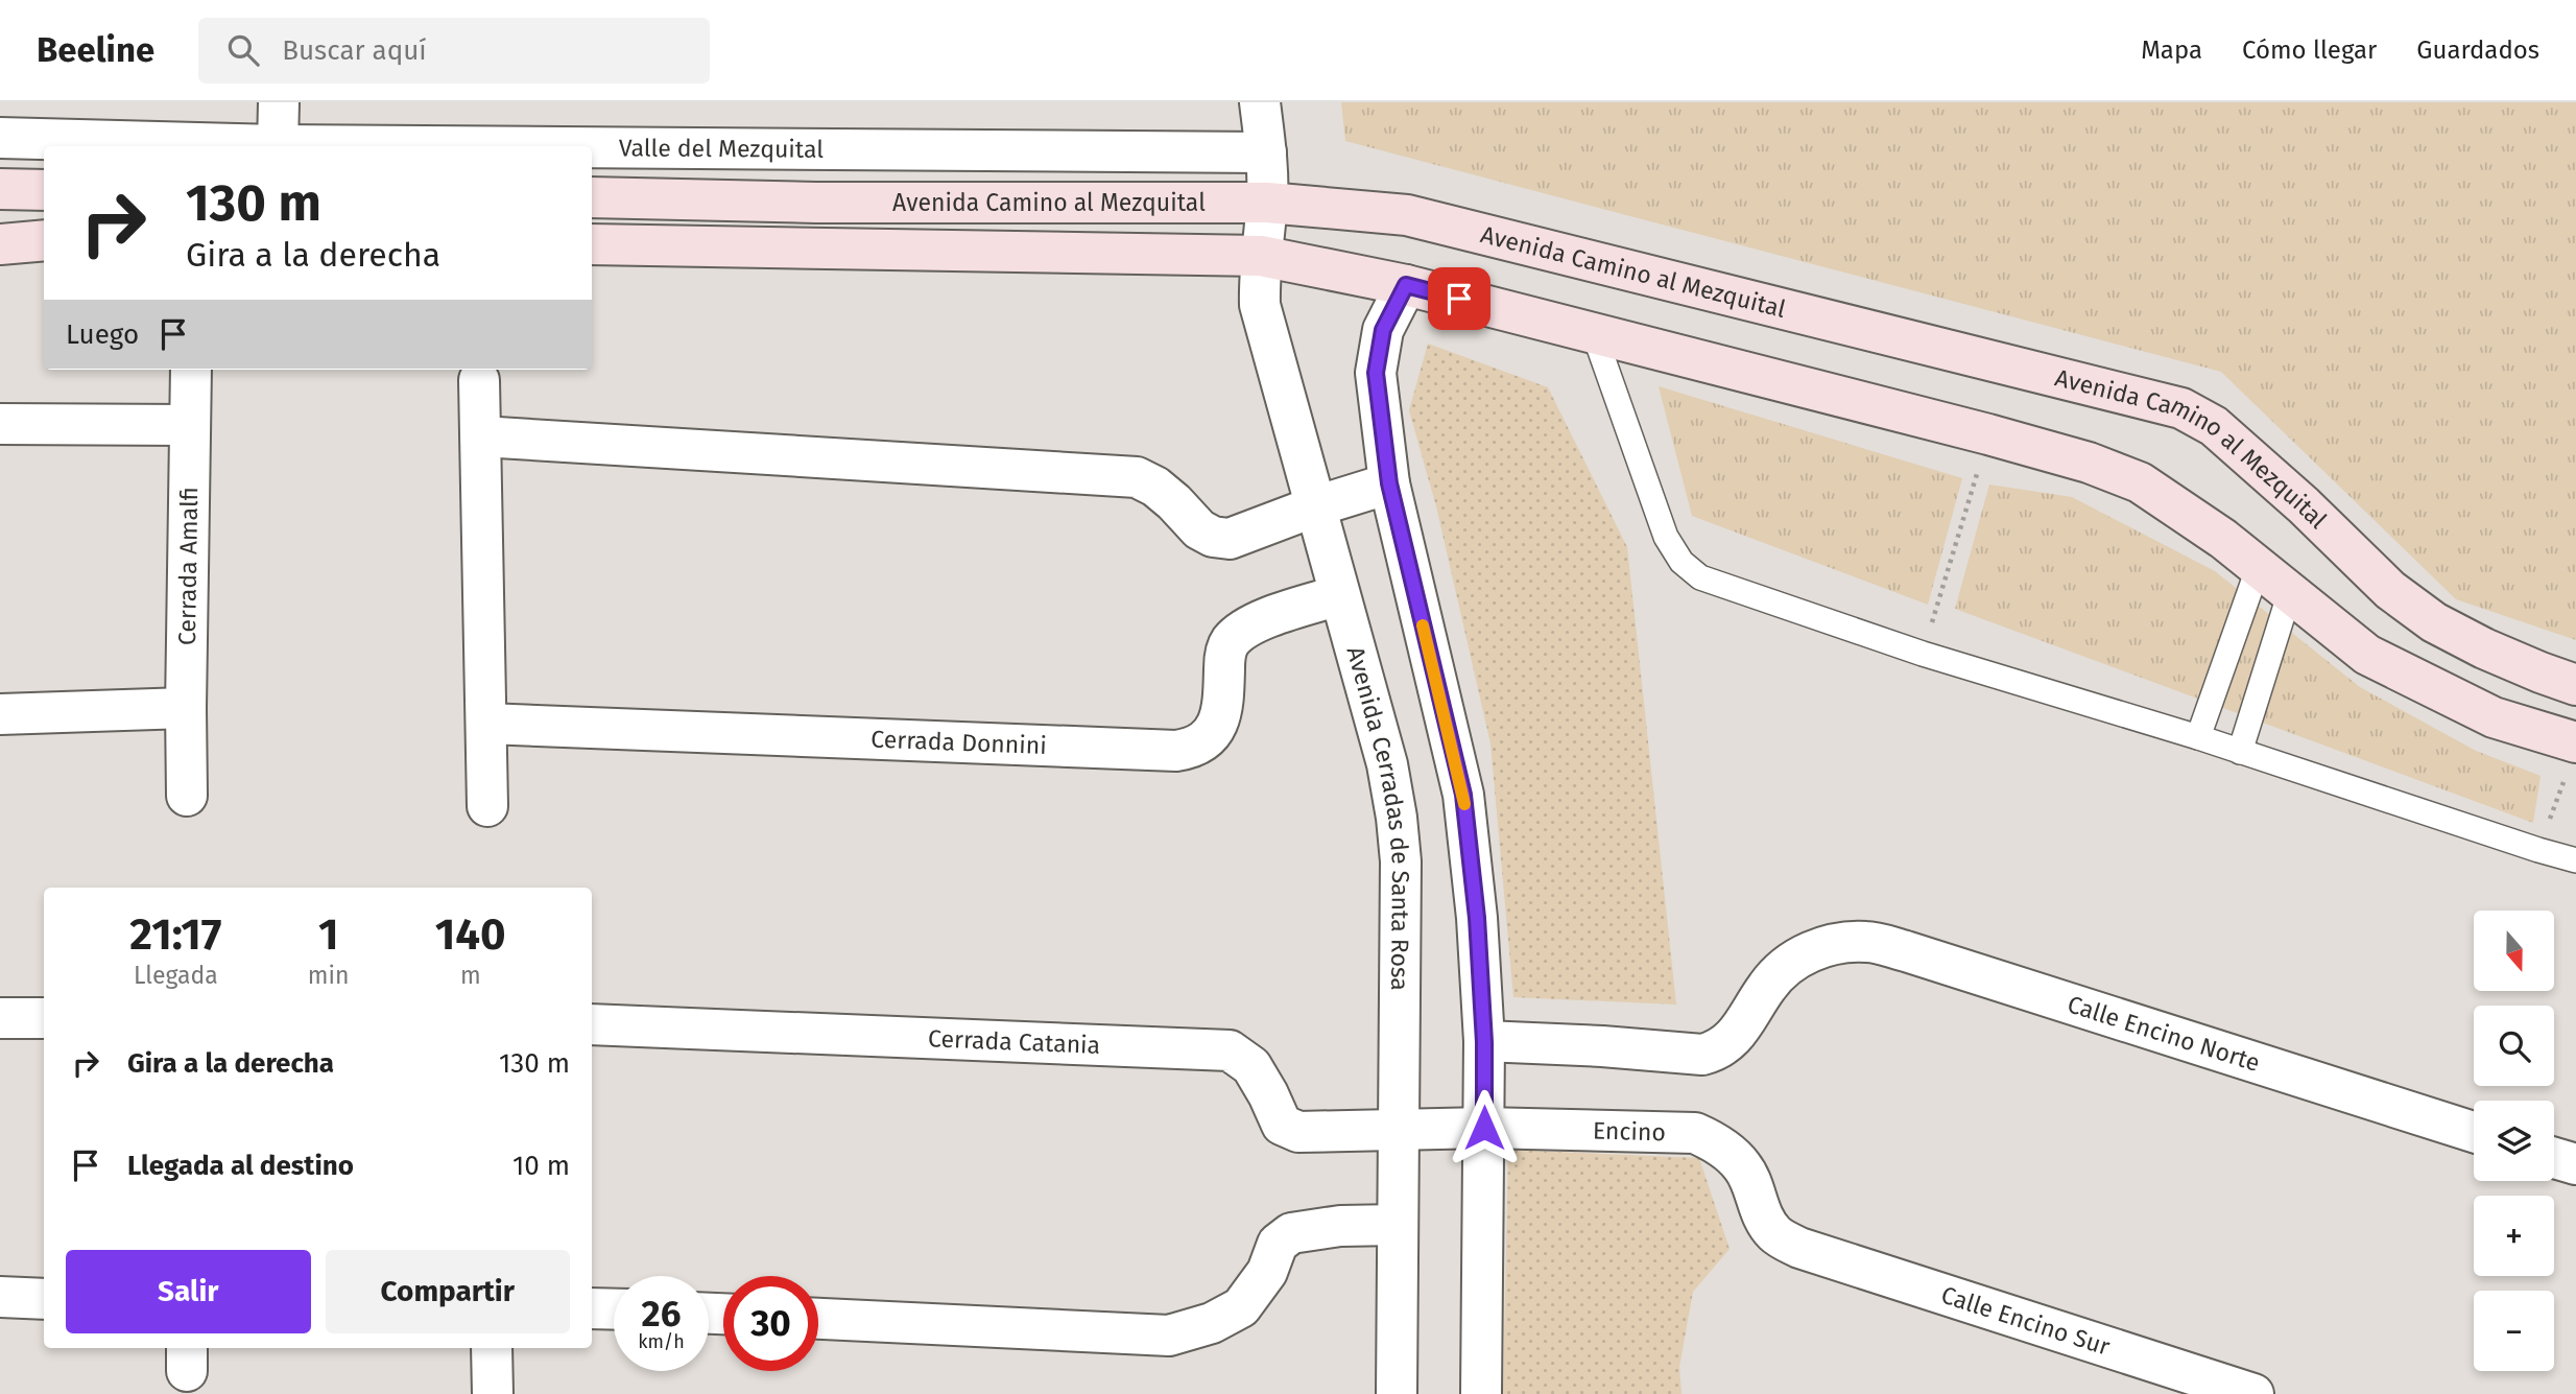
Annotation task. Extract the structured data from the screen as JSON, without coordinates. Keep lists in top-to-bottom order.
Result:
{
  "streets": {
    "main road": ["Avenida Camino al Mezquital"],
    "street": [
      "Valle del Mezquital",
      "Cerrada Amalfi",
      "Cerrada Donnini",
      "Avenida Cerradas de Santa Rosa",
      "Calle Encino Norte",
      "Cerrada Catania",
      "Encino",
      "Calle Encino Sur"
    ]
  },
  "crossings": [
    ["Valle del Mezquital", "Avenida Cerradas de Santa Rosa"],
    ["Avenida Camino al Mezquital", "Avenida Cerradas de Santa Rosa"],
    ["Cerrada Donnini", "Avenida Cerradas de Santa Rosa"],
    ["Avenida Cerradas de Santa Rosa", "Cerrada Catania"],
    ["Avenida Cerradas de Santa Rosa", "Encino"],
    ["Cerrada Catania", "Encino"],
    ["Encino", "Calle Encino Sur"]
  ],
  "north": "bottom",
  "page": {
    "header": "Beeline",
    "search": "Buscar aquí",
    "nav": ["Mapa", "Cómo llegar", "Guardados"],
    "turn": ["130 m", "Gira a la derecha"],
    "then": "Luego",
    "eta": [
      "21:17",
      "Llegada",
      "1",
      "min",
      "140",
      "m"
    ],
    "map_buttons": ["+", "−"],
    "list": [
      {
        "name": "Gira a la derecha",
        "value": "130 m"
      },
      {
        "name": "Llegada al destino",
        "value": "10 m"
      }
    ],
    "buttons": ["Salir", "Compartir"],
    "speed": "26 km/h",
    "limit": "30"
  }
}
